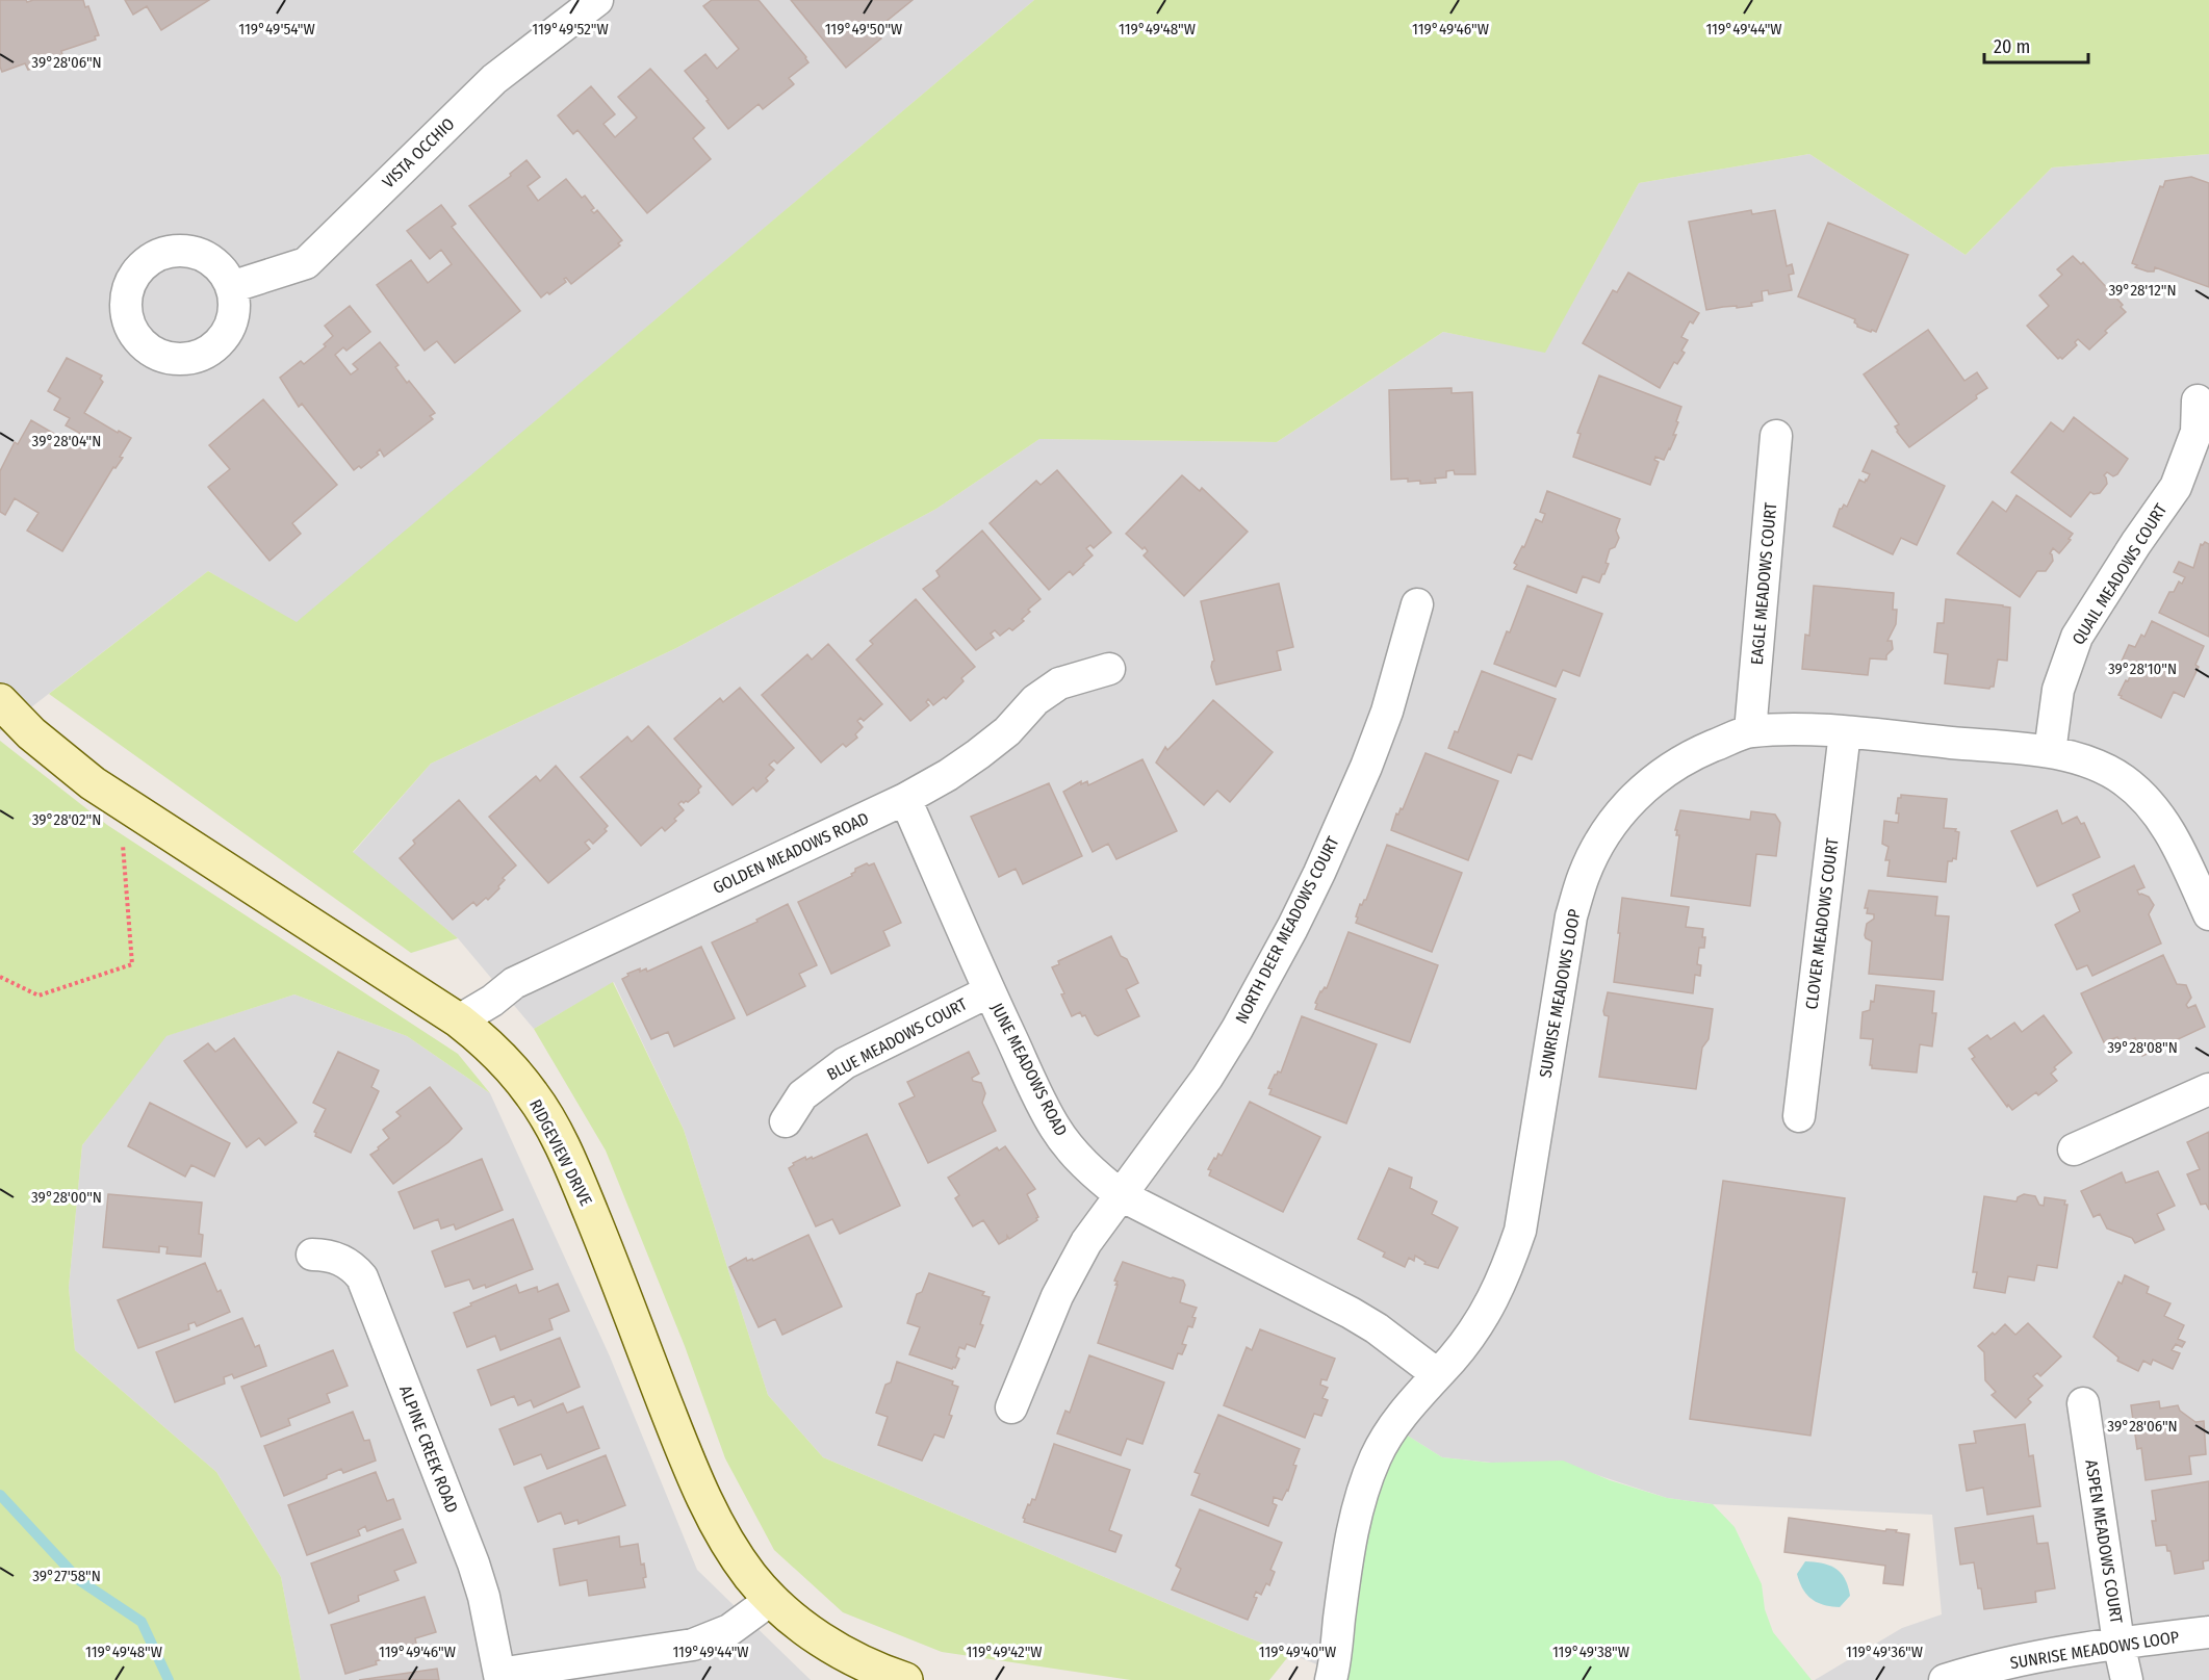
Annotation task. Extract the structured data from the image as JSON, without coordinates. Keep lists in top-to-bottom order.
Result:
{
  "streets": {
    "street": [
      "VISTA OCCHIO",
      "QUAIL MEADOWS COURT",
      "EAGLE MEADOWS COURT",
      "GOLDEN MEADOWS ROAD",
      "CLOVER MEADOWS COURT",
      "NORTH DEER MEADOWS COURT",
      "SUNRISE MEADOWS LOOP",
      "BLUE MEADOWS COURT",
      "JUNE MEADOWS ROAD",
      "RIDGEVIEW DRIVE",
      "ALPINE CREEK ROAD",
      "ASPEN MEADOWS COURT"
    ]
  },
  "crossings": [
    ["QUAIL MEADOWS COURT", "SUNRISE MEADOWS LOOP"],
    ["EAGLE MEADOWS COURT", "SUNRISE MEADOWS LOOP"],
    ["GOLDEN MEADOWS ROAD", "JUNE MEADOWS ROAD"],
    ["GOLDEN MEADOWS ROAD", "RIDGEVIEW DRIVE"],
    ["CLOVER MEADOWS COURT", "SUNRISE MEADOWS LOOP"],
    ["NORTH DEER MEADOWS COURT", "JUNE MEADOWS ROAD"],
    ["SUNRISE MEADOWS LOOP", "JUNE MEADOWS ROAD"],
    ["SUNRISE MEADOWS LOOP", "ASPEN MEADOWS COURT"],
    ["BLUE MEADOWS COURT", "JUNE MEADOWS ROAD"]
  ],
  "scale_bar": "20 m",
  "coordinates": [
    "119°49'54\"W",
    "119°49'52\"W",
    "119°49'50\"W",
    "119°49'48\"W",
    "119°49'46\"W",
    "119°49'44\"W",
    "39°28'06\"N",
    "39°28'12\"N",
    "39°28'04\"N",
    "39°28'10\"N",
    "39°28'02\"N",
    "39°28'08\"N",
    "39°28'00\"N",
    "39°27'58\"N",
    "119°49'42\"W",
    "119°49'40\"W",
    "119°49'38\"W",
    "119°49'36\"W"
  ]
}
